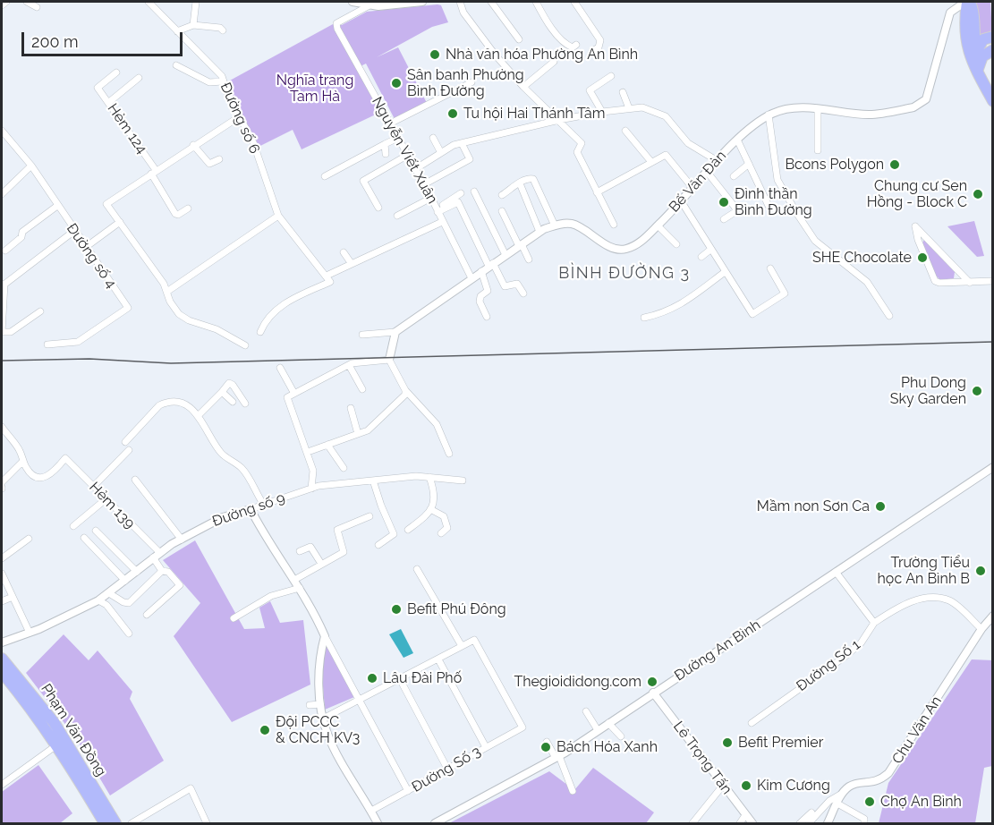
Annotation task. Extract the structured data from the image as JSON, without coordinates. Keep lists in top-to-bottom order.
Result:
{
  "streets": {
    "highway": ["Phạm Văn Đồng"],
    "street": [
      "Đường số 6",
      "Hẻm 124",
      "Nguyễn Viết Xuân",
      "Bế Văn Đàn",
      "Đường số 4",
      "Hẻm 139",
      "Đường số 9",
      "Đường An Bình",
      "Đường Số 1",
      "Chu Văn An",
      "Lê Trọng Tấn",
      "Đường Số 3"
    ]
  },
  "crossings": [
    ["Nguyễn Viết Xuân", "Bế Văn Đàn"],
    ["Hẻm 139", "Đường số 9"],
    ["Đường An Bình", "Lê Trọng Tấn"]
  ],
  "districts": ["BÌNH ĐƯỜNG 3"],
  "parks": ["Nghĩa trang Tam Hà"],
  "places": [
    "Nhà văn hóa Phường An Bình",
    "Sân banh Phường Bình Đường",
    "Tu hội Hai Thánh Tâm",
    "Bcons Polygon",
    "Chung cư Sen Hồng - Block C",
    "Đình thần Bình Đường",
    "SHE Chocolate",
    "Phu Dong Sky Garden",
    "Mầm non Sơn Ca",
    "Trường Tiểu học An Bình B",
    "Befit Phú Đông",
    "Lâu Đài Phố",
    "Thegioididong.com",
    "Đội PCCC & CNCH KV3",
    "Befit Premier",
    "Bách Hóa Xanh",
    "Kim Cương",
    "Chợ An Bình"
  ],
  "scale_bar": "200 m"
}
